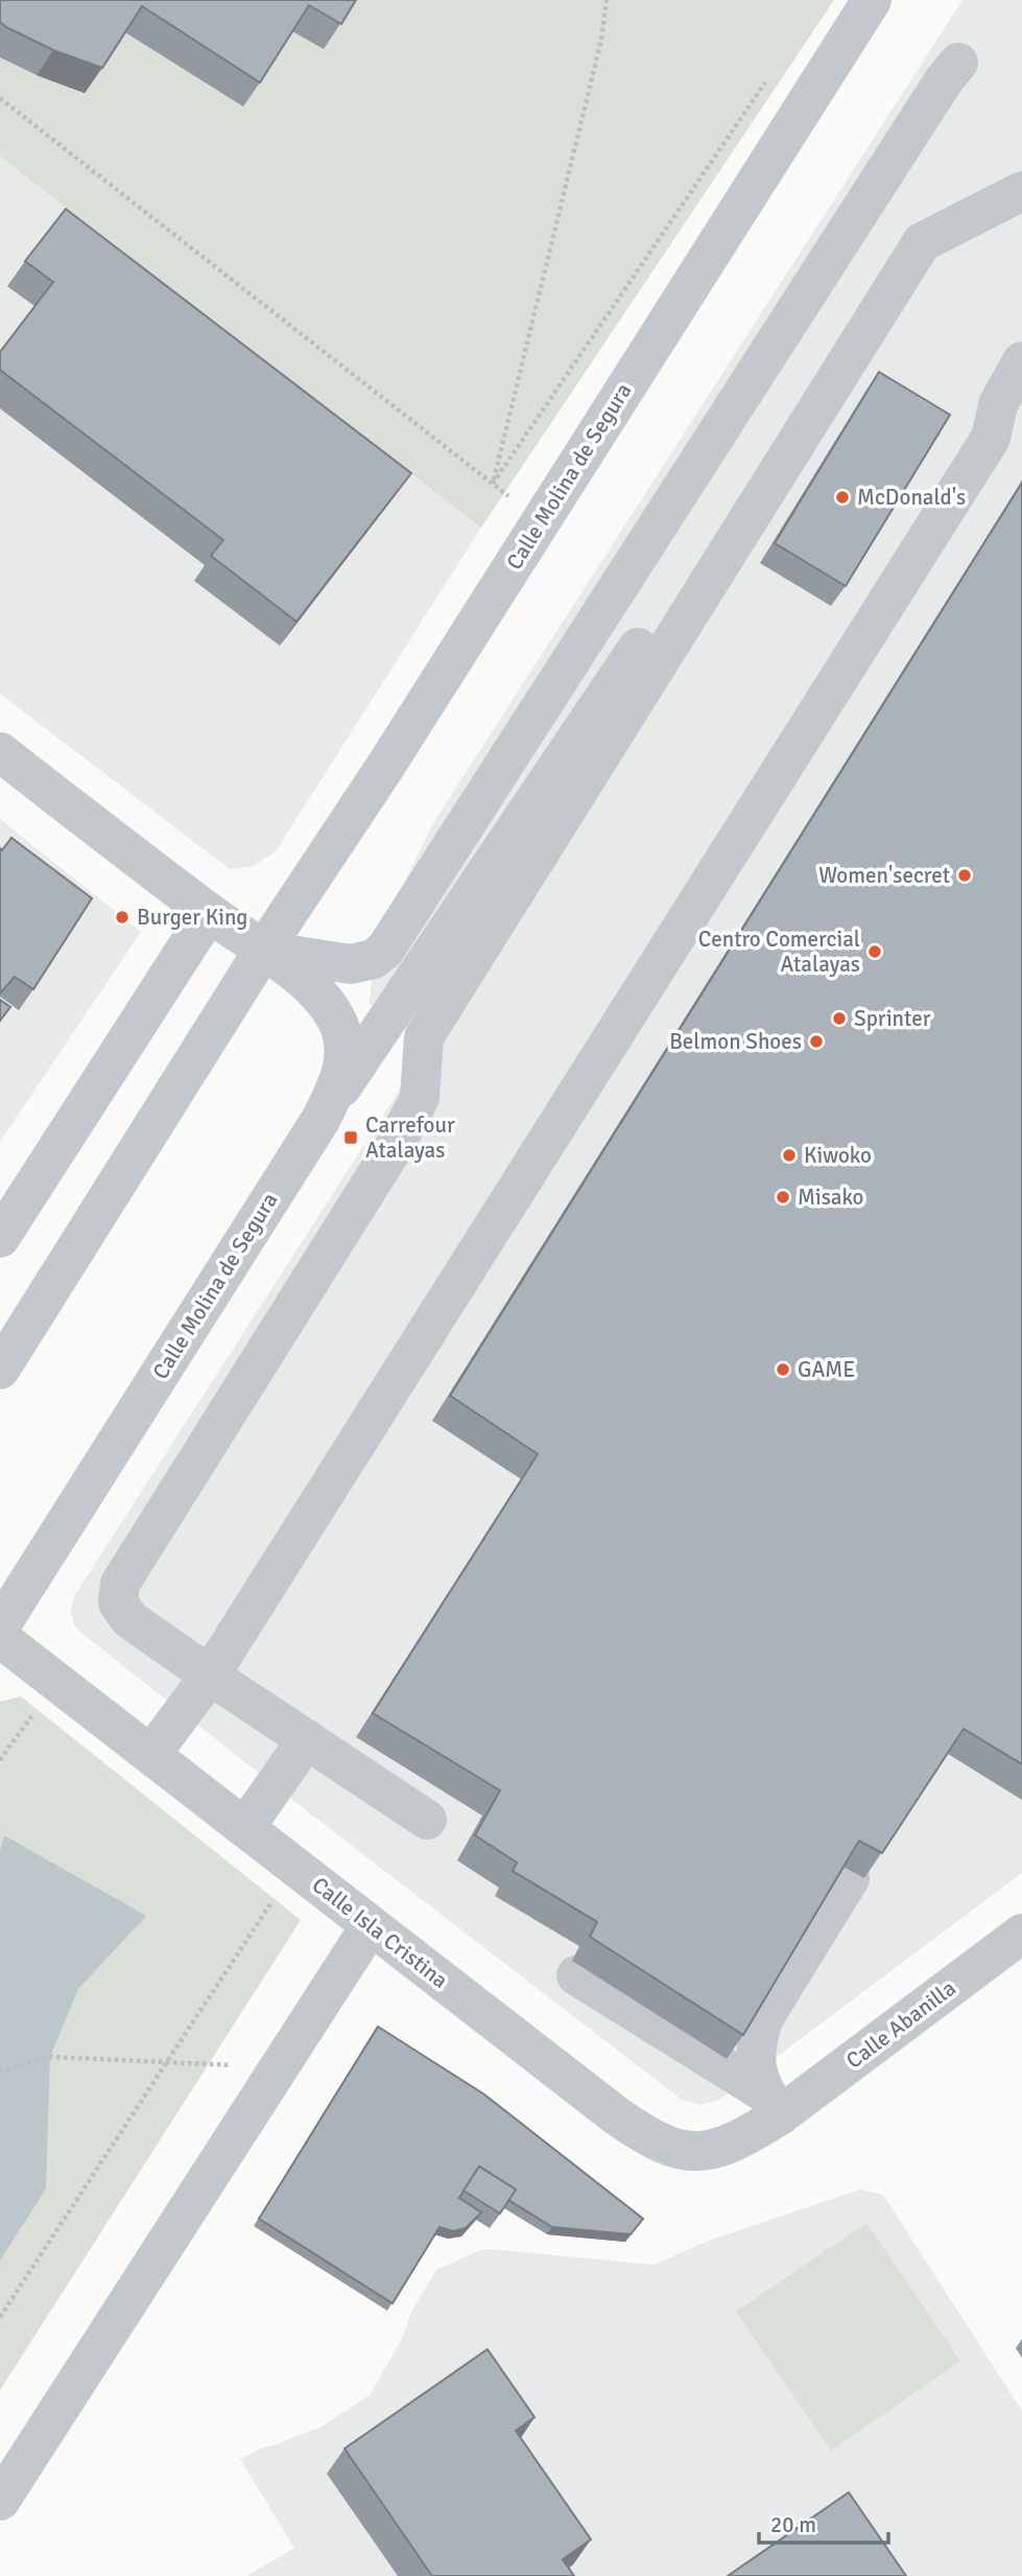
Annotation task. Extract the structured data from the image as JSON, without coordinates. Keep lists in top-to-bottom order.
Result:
{
  "streets": {
    "street": ["Calle Molina de Segura", "Calle Isla Cristina", "Calle Abanilla"]
  },
  "crossings": [
    ["Calle Isla Cristina", "Calle Abanilla"]
  ],
  "places": {
    "other": [
      "McDonald's",
      "Women'secret",
      "Burger King",
      "Centro Comercial Atalayas",
      "Sprinter",
      "Belmon Shoes",
      "Kiwoko",
      "Misako",
      "GAME"
    ],
    "transit": ["Carrefour Atalayas"]
  },
  "scale_bar": "20 m"
}
